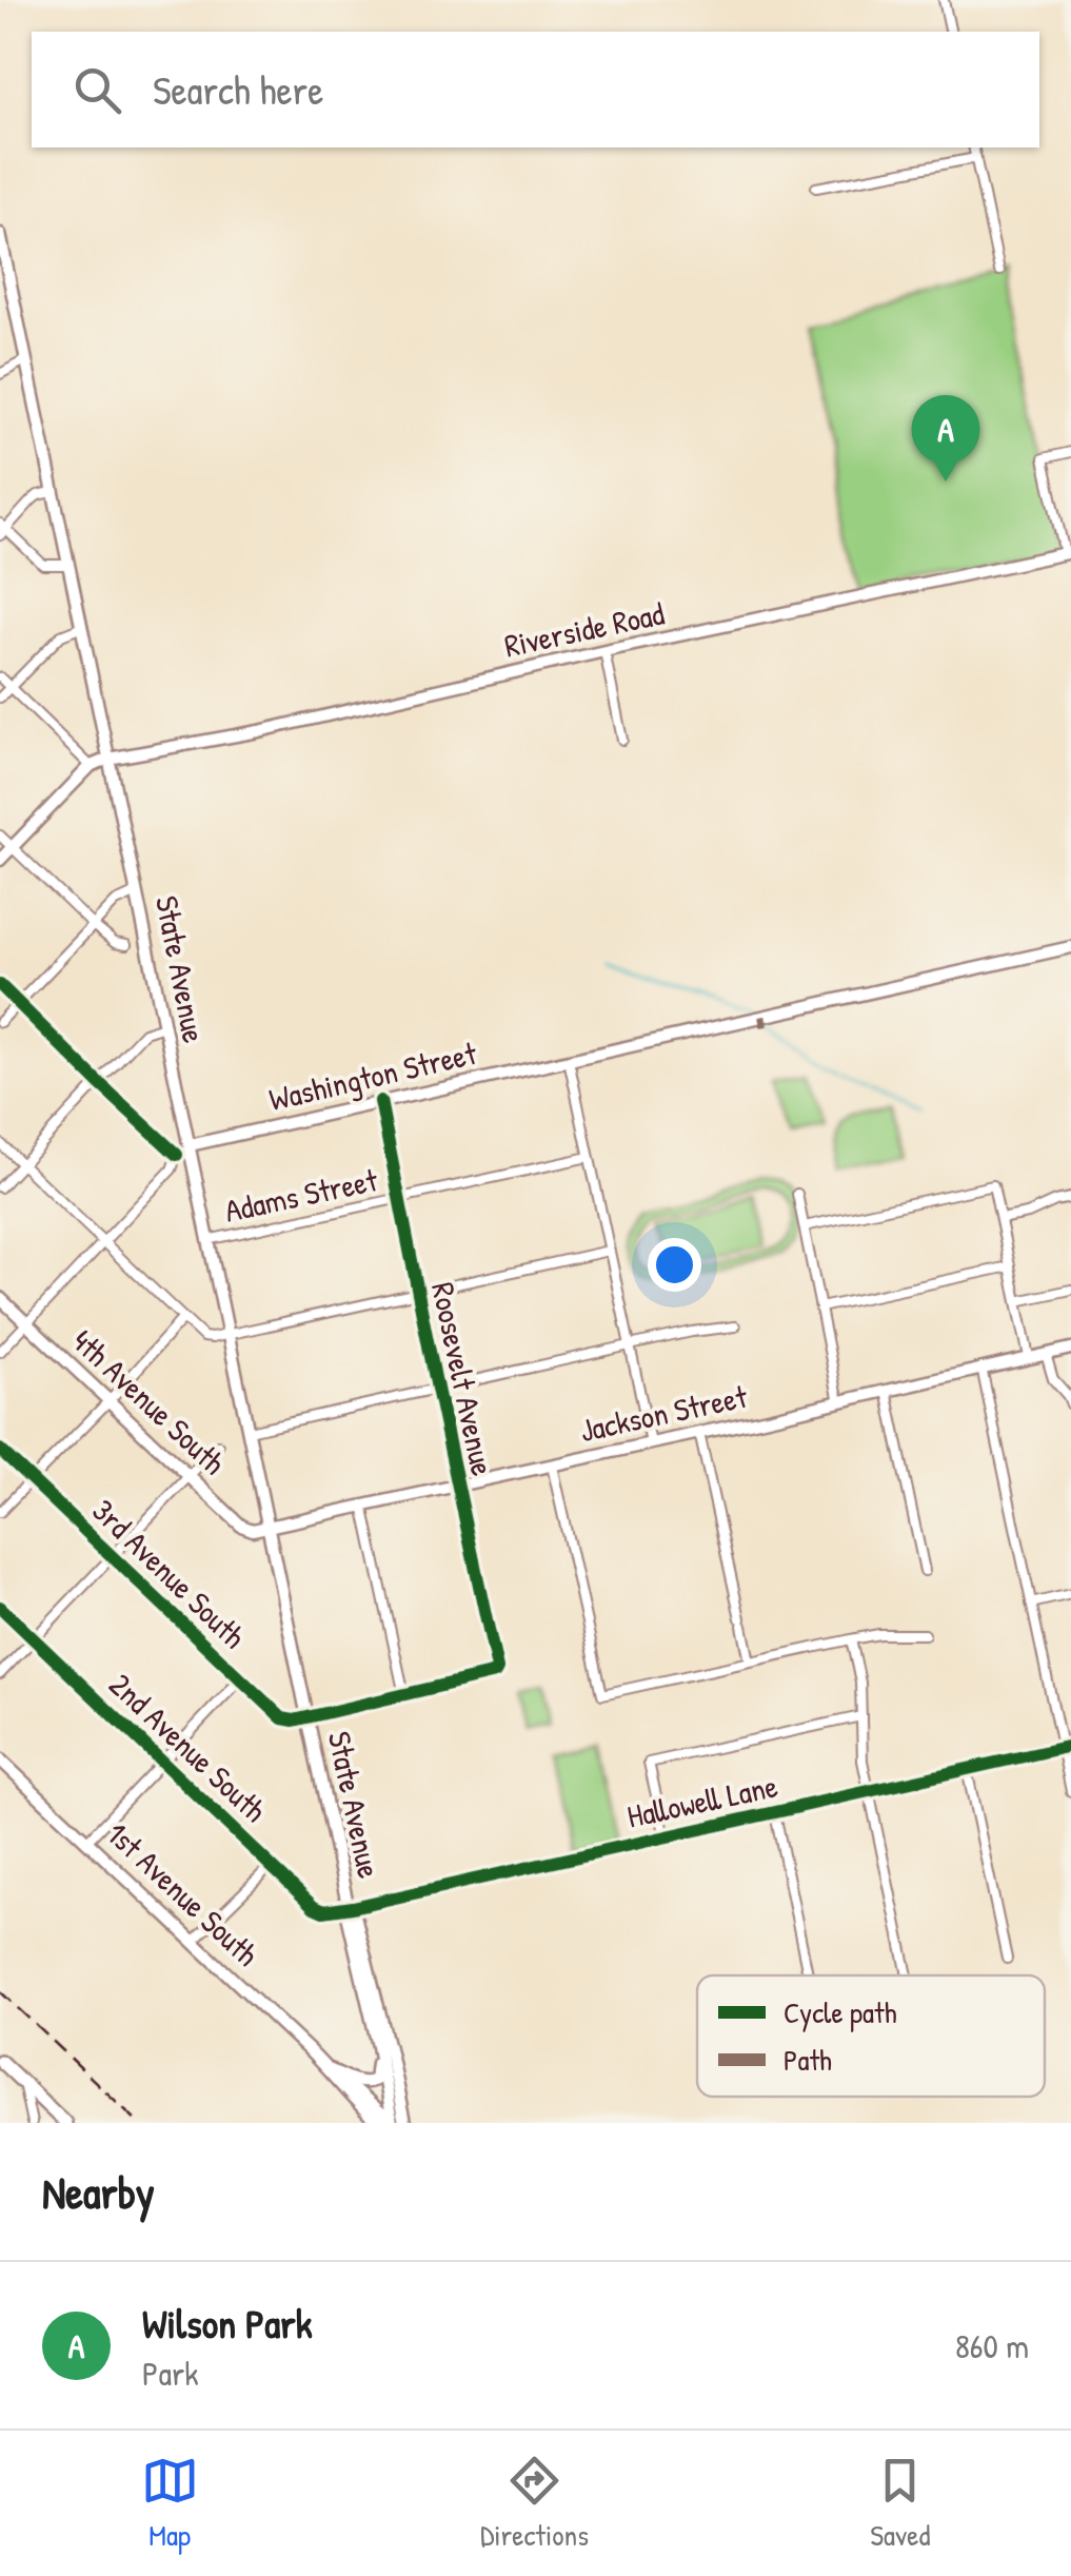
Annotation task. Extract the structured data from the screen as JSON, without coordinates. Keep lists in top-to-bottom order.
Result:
{
  "streets": {
    "street": [
      "Riverside Road",
      "State Avenue",
      "Washington Street",
      "Adams Street",
      "Roosevelt Avenue",
      "4th Avenue South",
      "Jackson Street",
      "3rd Avenue South",
      "2nd Avenue South",
      "Hallowell Lane",
      "1st Avenue South"
    ]
  },
  "crossings": [
    ["Riverside Road", "State Avenue"],
    ["State Avenue", "Washington Street"],
    ["State Avenue", "Adams Street"],
    ["State Avenue", "4th Avenue South"],
    ["State Avenue", "Jackson Street"],
    ["State Avenue", "3rd Avenue South"],
    ["State Avenue", "2nd Avenue South"],
    ["State Avenue", "Hallowell Lane"],
    ["State Avenue", "1st Avenue South"],
    ["Washington Street", "Roosevelt Avenue"],
    ["Adams Street", "Roosevelt Avenue"],
    ["Roosevelt Avenue", "Jackson Street"],
    ["4th Avenue South", "Jackson Street"],
    ["2nd Avenue South", "Hallowell Lane"]
  ],
  "legend": ["Cycle path", "Path"],
  "page": {
    "search": "Search here",
    "pins": "A",
    "heading": "Nearby",
    "list": [
      {
        "mark": "A",
        "name": "Wilson Park",
        "note": "Park",
        "value": "860 m"
      }
    ],
    "nav": ["Map", "Directions", "Saved"]
  }
}
